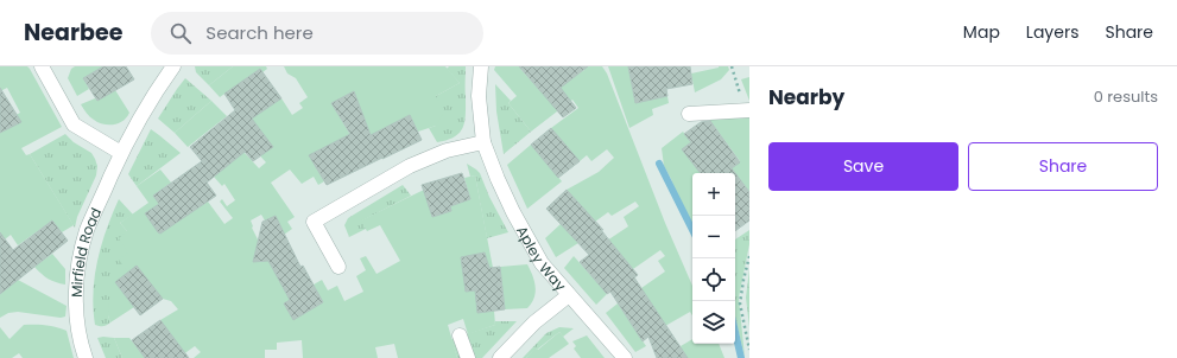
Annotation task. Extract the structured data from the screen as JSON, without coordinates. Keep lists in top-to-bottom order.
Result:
{
  "streets": {
    "street": ["Mirfield Road", "Apley Way"]
  },
  "page": {
    "header": "Nearbee",
    "search": "Search here",
    "nav": ["Map", "Layers", "Share"],
    "heading": ["Nearby", "0 results"],
    "buttons": ["Save", "Share"],
    "map_buttons": ["+", "−"]
  }
}
